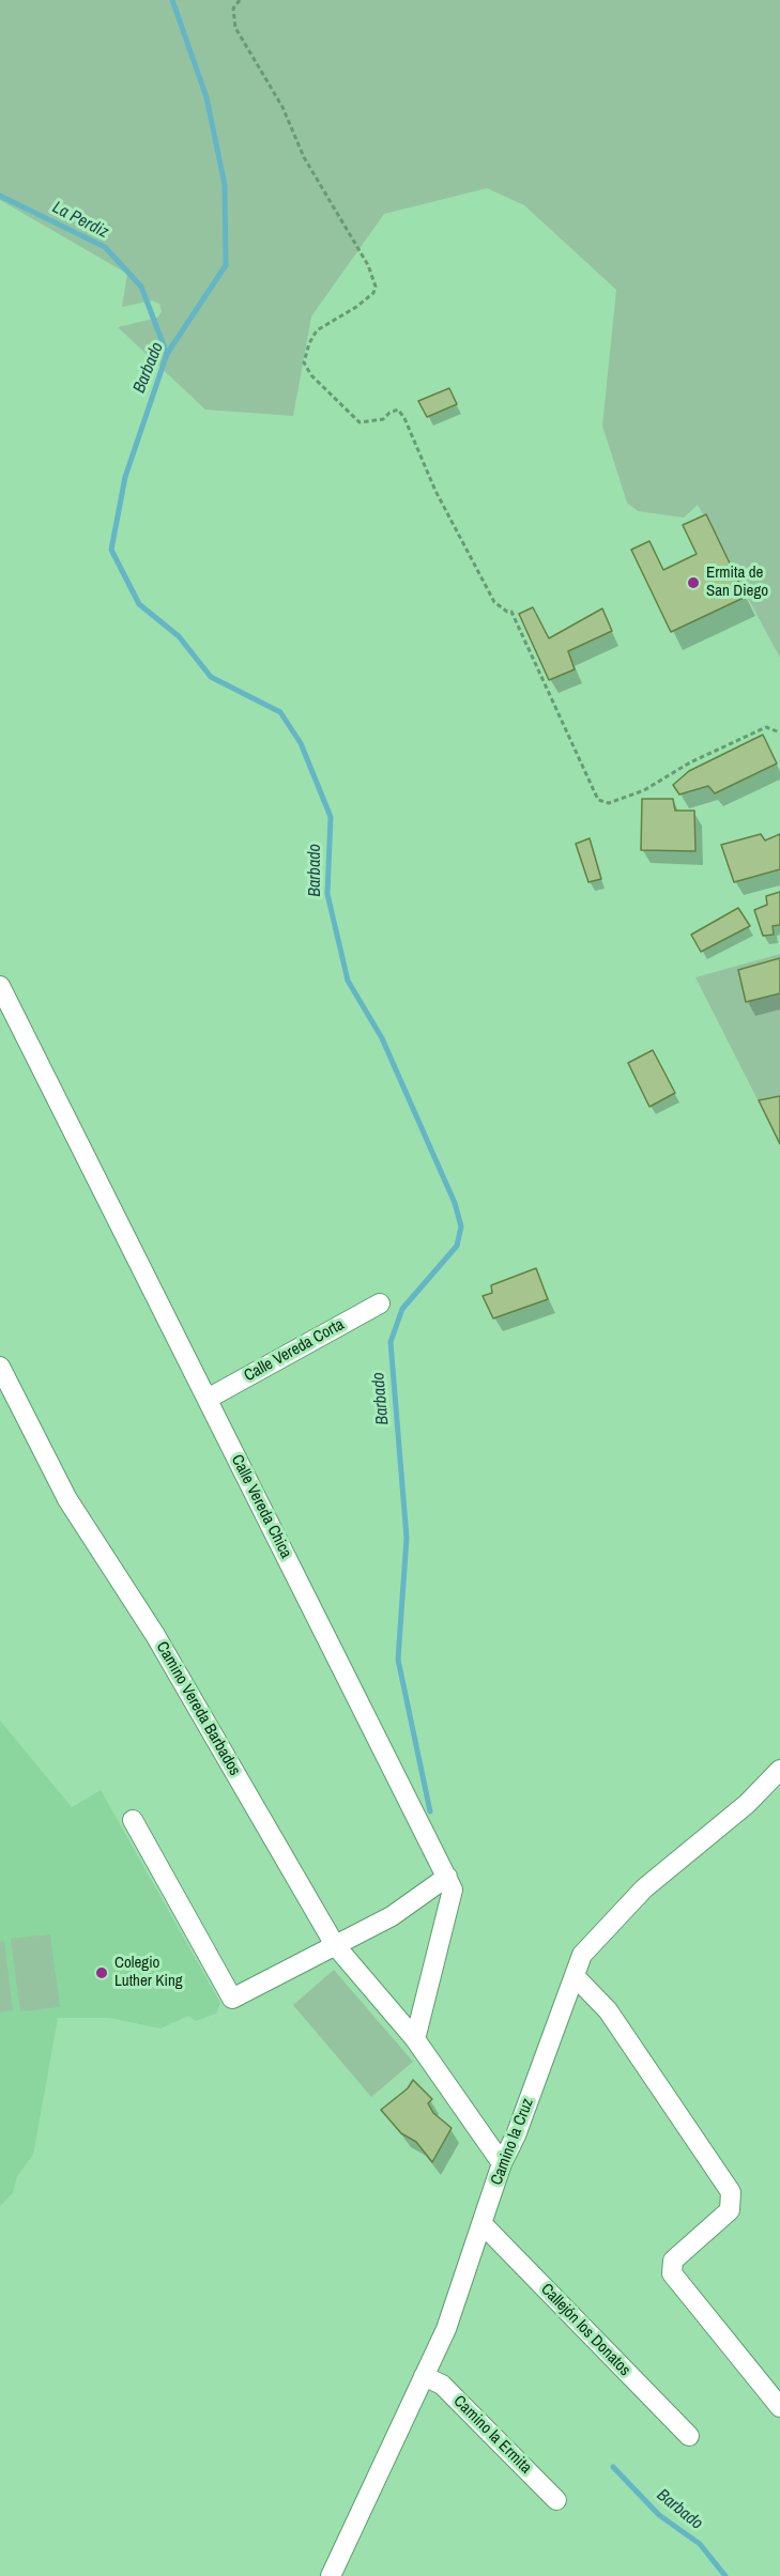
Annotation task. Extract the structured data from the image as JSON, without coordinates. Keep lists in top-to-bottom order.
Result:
{
  "streets": {
    "street": [
      "Calle Vereda Corta",
      "Calle Vereda Chica",
      "Camino Vereda Barbados",
      "Camino la Cruz",
      "Callejón los Donatos",
      "Camino la Ermita"
    ]
  },
  "crossings": [
    ["Calle Vereda Corta", "Calle Vereda Chica"],
    ["Calle Vereda Chica", "Camino Vereda Barbados"],
    ["Camino Vereda Barbados", "Camino la Cruz"],
    ["Camino la Cruz", "Callejón los Donatos"],
    ["Camino la Cruz", "Camino la Ermita"]
  ],
  "water": ["La Perdiz", "Barbado"],
  "places": ["Ermita de San Diego", "Colegio Luther King"]
}
